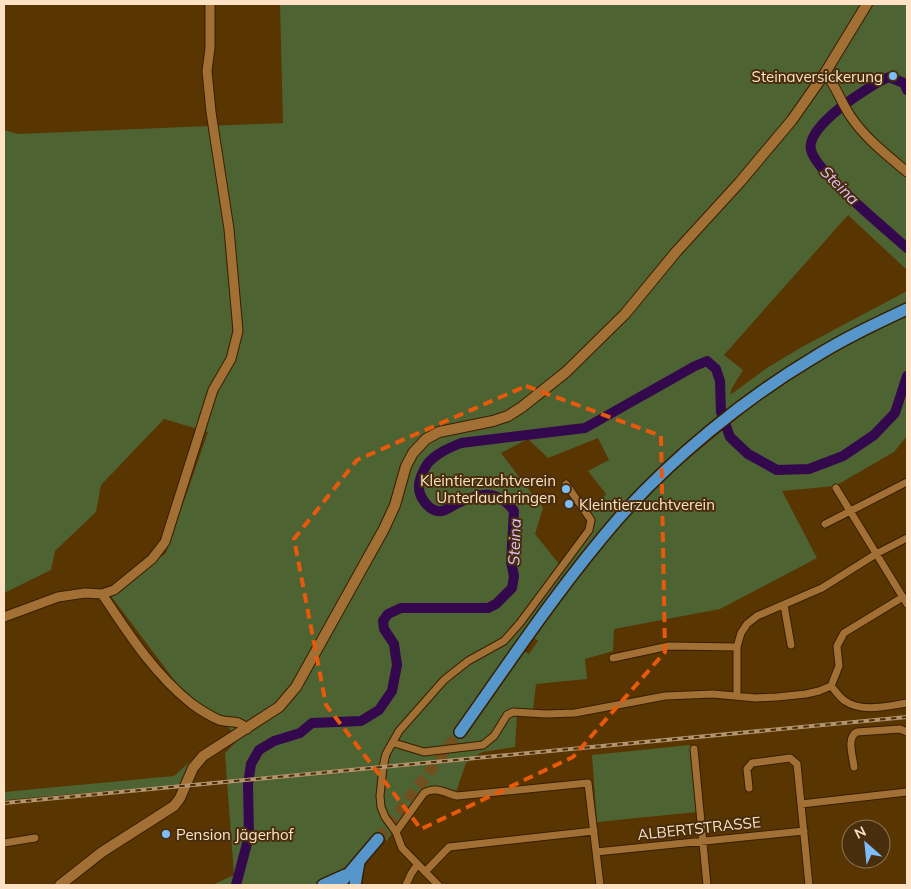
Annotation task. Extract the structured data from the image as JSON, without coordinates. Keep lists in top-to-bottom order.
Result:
{
  "streets": {
    "street": ["ALBERTSTRASSE"]
  },
  "water": ["Steina"],
  "places": [
    "Steinaversickerung",
    "Kleintierzuchtverein Unterlauchringen",
    "Kleintierzuchtverein",
    "Pension Jägerhof"
  ],
  "north": "top left"
}
